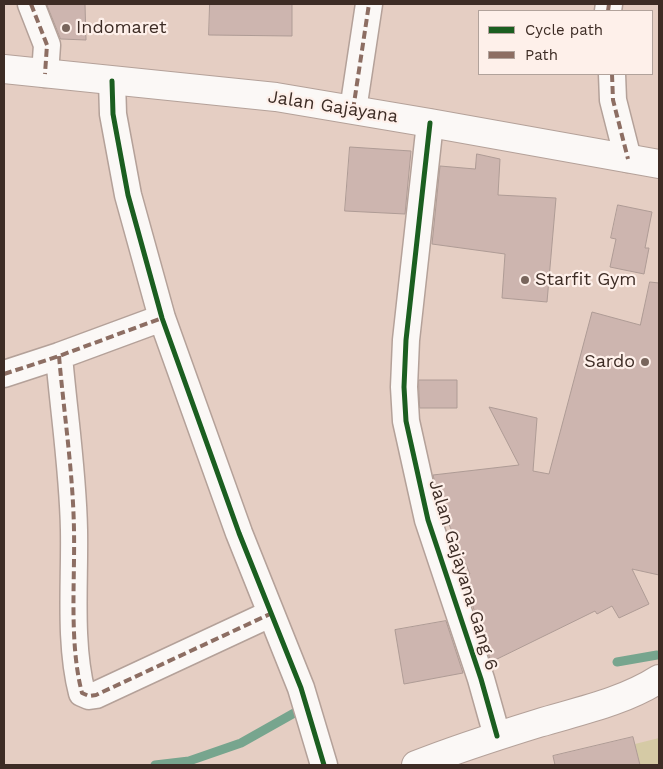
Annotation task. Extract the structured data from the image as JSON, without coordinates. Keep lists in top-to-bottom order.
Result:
{
  "streets": {
    "main road": ["Jalan Gajayana"],
    "street": ["Jalan Gajayana Gang 6"]
  },
  "crossings": [
    ["Jalan Gajayana", "Jalan Gajayana Gang 6"]
  ],
  "places": ["Indomaret", "Starfit Gym", "Sardo"],
  "legend": ["Cycle path", "Path"]
}
